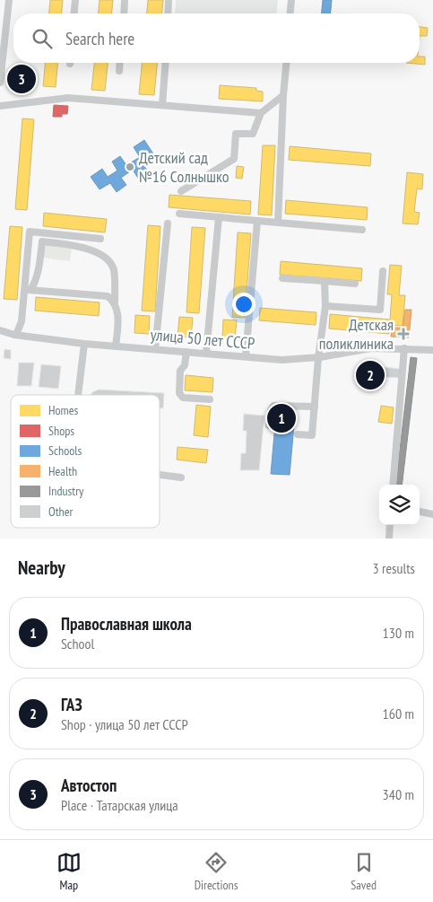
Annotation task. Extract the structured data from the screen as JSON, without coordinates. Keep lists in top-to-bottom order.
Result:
{
  "streets": {
    "street": ["улица 50 лет СССР"]
  },
  "places": {
    "other": ["Детский сад №16 Солнышко"],
    "health": ["Детская поликлиника"]
  },
  "legend": [
    "Homes",
    "Shops",
    "Schools",
    "Health",
    "Industry",
    "Other"
  ],
  "page": {
    "search": "Search here",
    "pins": ["3", "2", "1"],
    "heading": ["Nearby", "3 results"],
    "list": [
      {
        "mark": "1",
        "name": "Православная школа",
        "note": "School",
        "value": "130 m"
      },
      {
        "mark": "2",
        "name": "ГАЗ",
        "note": "Shop · улица 50 лет СССР",
        "value": "160 m"
      },
      {
        "mark": "3",
        "name": "Автостоп",
        "note": "Place · Татарская улица",
        "value": "340 m"
      }
    ],
    "nav": ["Map", "Directions", "Saved"]
  }
}
